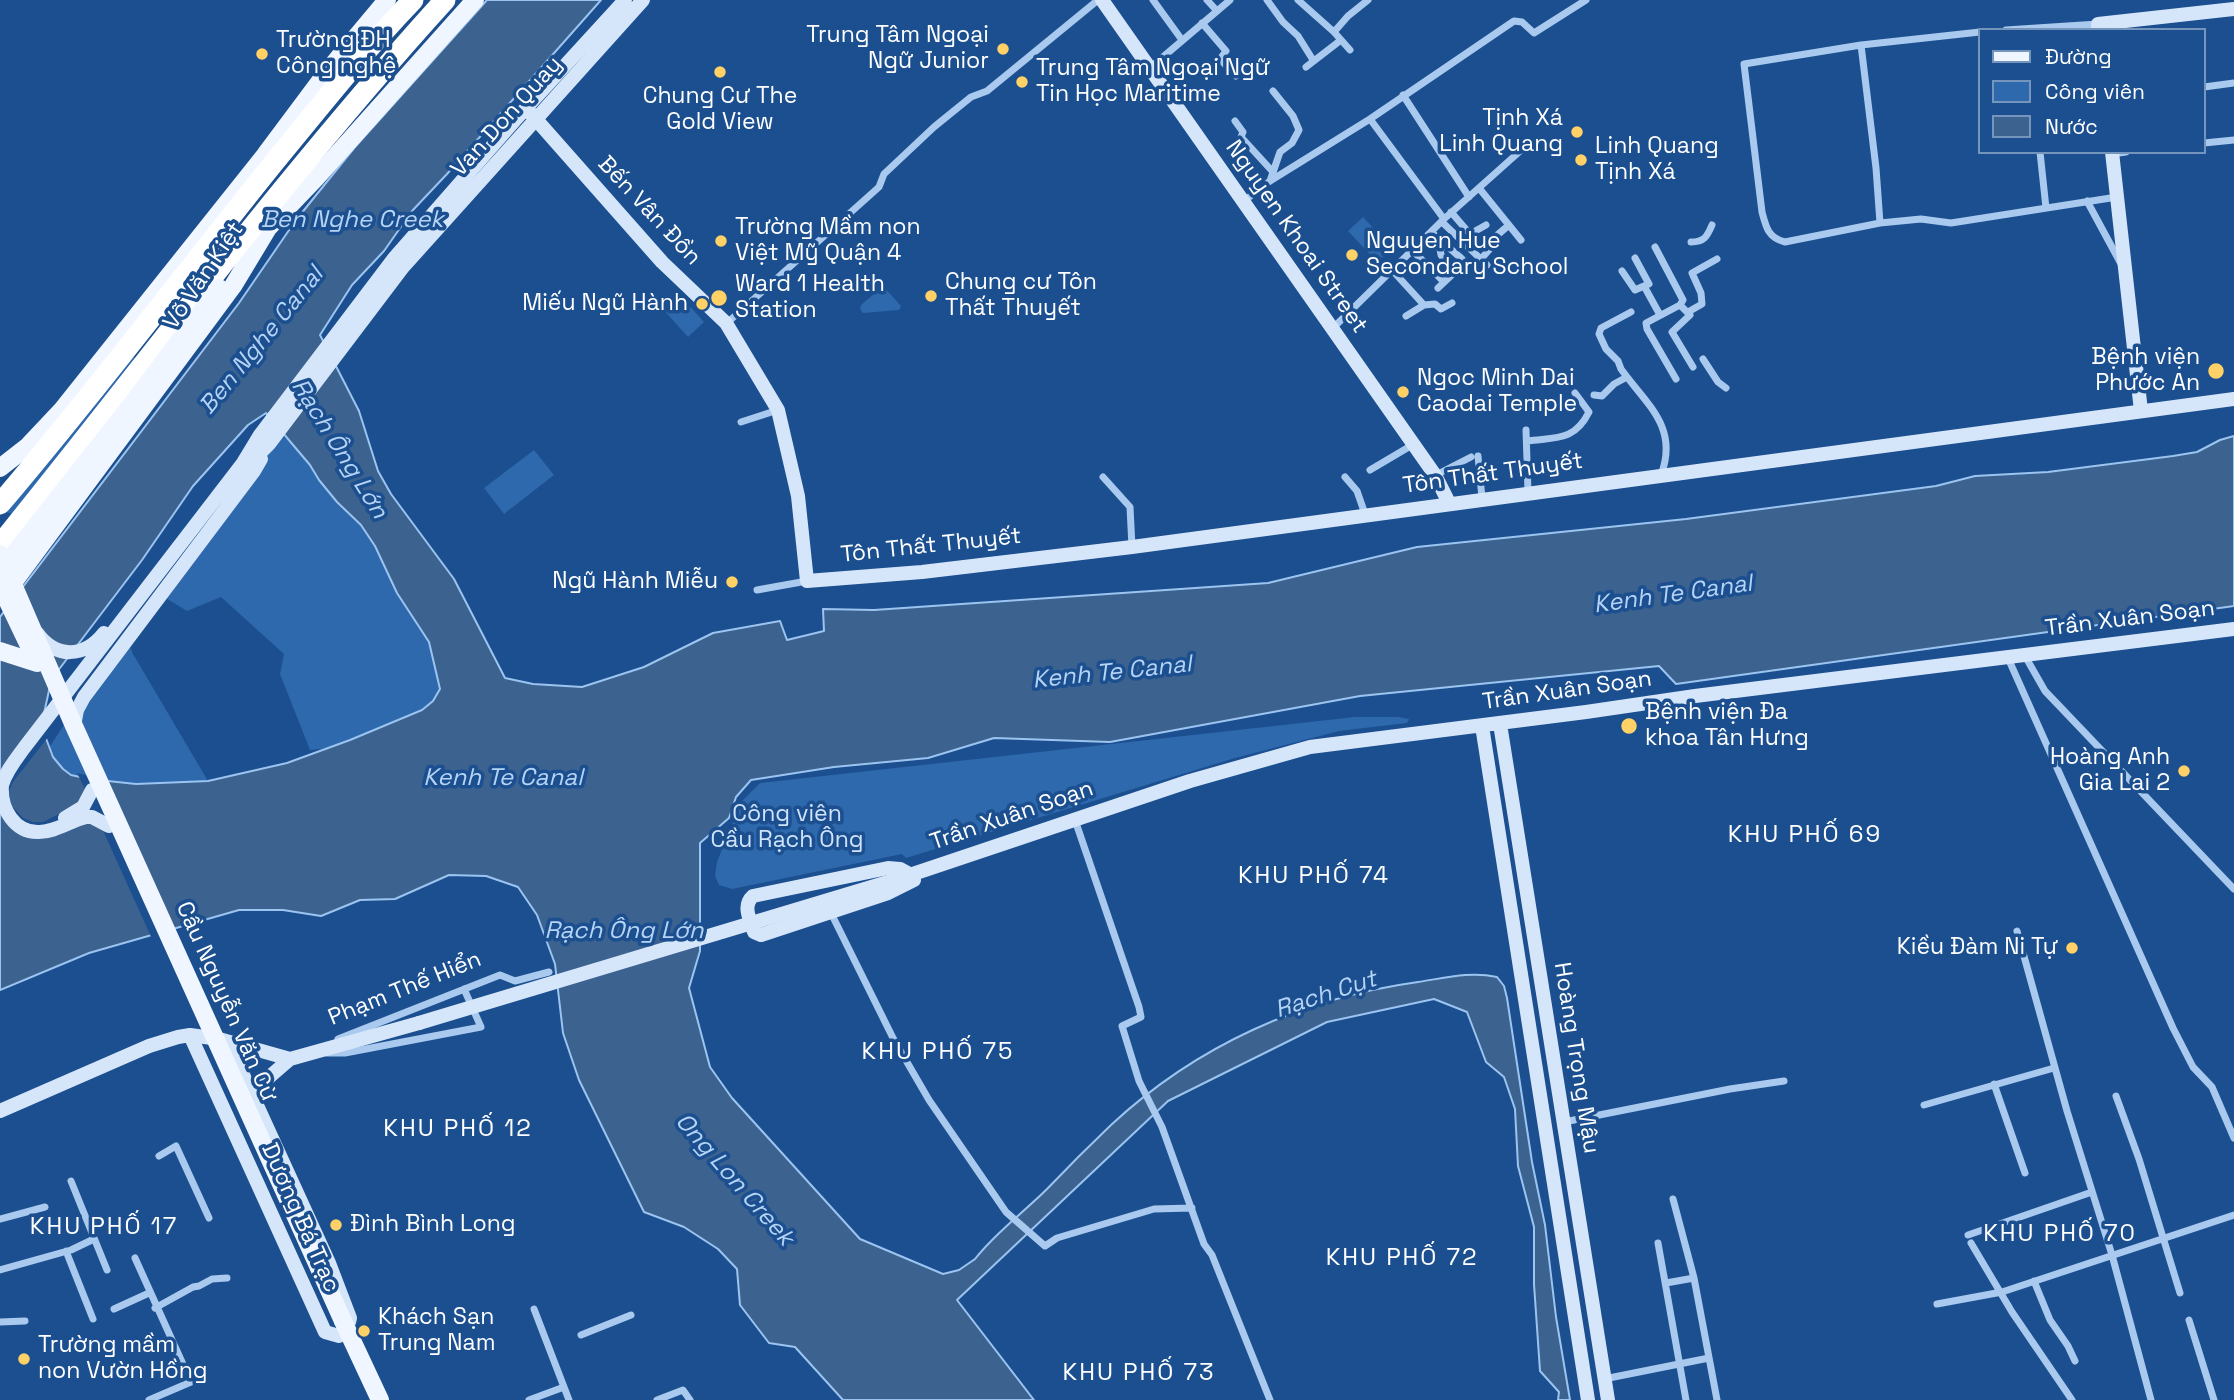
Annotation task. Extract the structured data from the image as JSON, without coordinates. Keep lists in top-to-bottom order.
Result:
{
  "streets": {
    "highway": ["Võ Văn Kiệt"],
    "main road": [
      "Van Don Quay",
      "Bến Vân Đồn",
      "Nguyen Khoai Street",
      "Tôn Thất Thuyết",
      "Trần Xuân Soạn",
      "Phạm Thế Hiển",
      "Cầu Nguyễn Văn Cừ",
      "Hoàng Trọng Mậu",
      "Dương Bá Trạc"
    ]
  },
  "crossings": [
    ["Van Don Quay", "Bến Vân Đồn"],
    ["Bến Vân Đồn", "Tôn Thất Thuyết"],
    ["Nguyen Khoai Street", "Tôn Thất Thuyết"],
    ["Võ Văn Kiệt", "Cầu Nguyễn Văn Cừ"],
    ["Trần Xuân Soạn", "Phạm Thế Hiển"],
    ["Trần Xuân Soạn", "Hoàng Trọng Mậu"],
    ["Cầu Nguyễn Văn Cừ", "Dương Bá Trạc"]
  ],
  "districts": [
    "KHU PHỐ 69",
    "KHU PHỐ 74",
    "KHU PHỐ 75",
    "KHU PHỐ 12",
    "KHU PHỐ 17",
    "KHU PHỐ 70",
    "KHU PHỐ 72",
    "KHU PHỐ 73"
  ],
  "water": [
    "Ben Nghe Creek",
    "Ben Nghe Canal",
    "Rạch Ông Lớn",
    "Kenh Te Canal",
    "Rạch Cụt",
    "Ong Lon Creek"
  ],
  "parks": ["Công viên Cầu Rạch Ông"],
  "places": [
    "Trung Tâm Ngoại Ngữ Junior",
    "Trường ĐH Công nghệ",
    "Chung Cư The Gold View",
    "Trung Tâm Ngoại Ngữ Tin Học Maritime",
    "Tịnh Xá Linh Quang",
    "Linh Quang Tịnh Xá",
    "Trường Mầm non Việt Mỹ Quận 4",
    "Nguyen Hue Secondary School",
    "Chung cư Tôn Thất Thuyết",
    "Ward 1 Health Station",
    "Miếu Ngũ Hành",
    "Bệnh viện Phước An",
    "Ngoc Minh Dai Caodai Temple",
    "Ngũ Hành Miễu",
    "Bệnh viện Đa khoa Tân Hưng",
    "Hoàng Anh Gia Lai 2",
    "Kiều Đàm Ni Tự",
    "Đình Bình Long",
    "Khách Sạn Trung Nam",
    "Trường mầm non Vườn Hồng"
  ],
  "legend": ["Đường", "Công viên", "Nước"]
}
